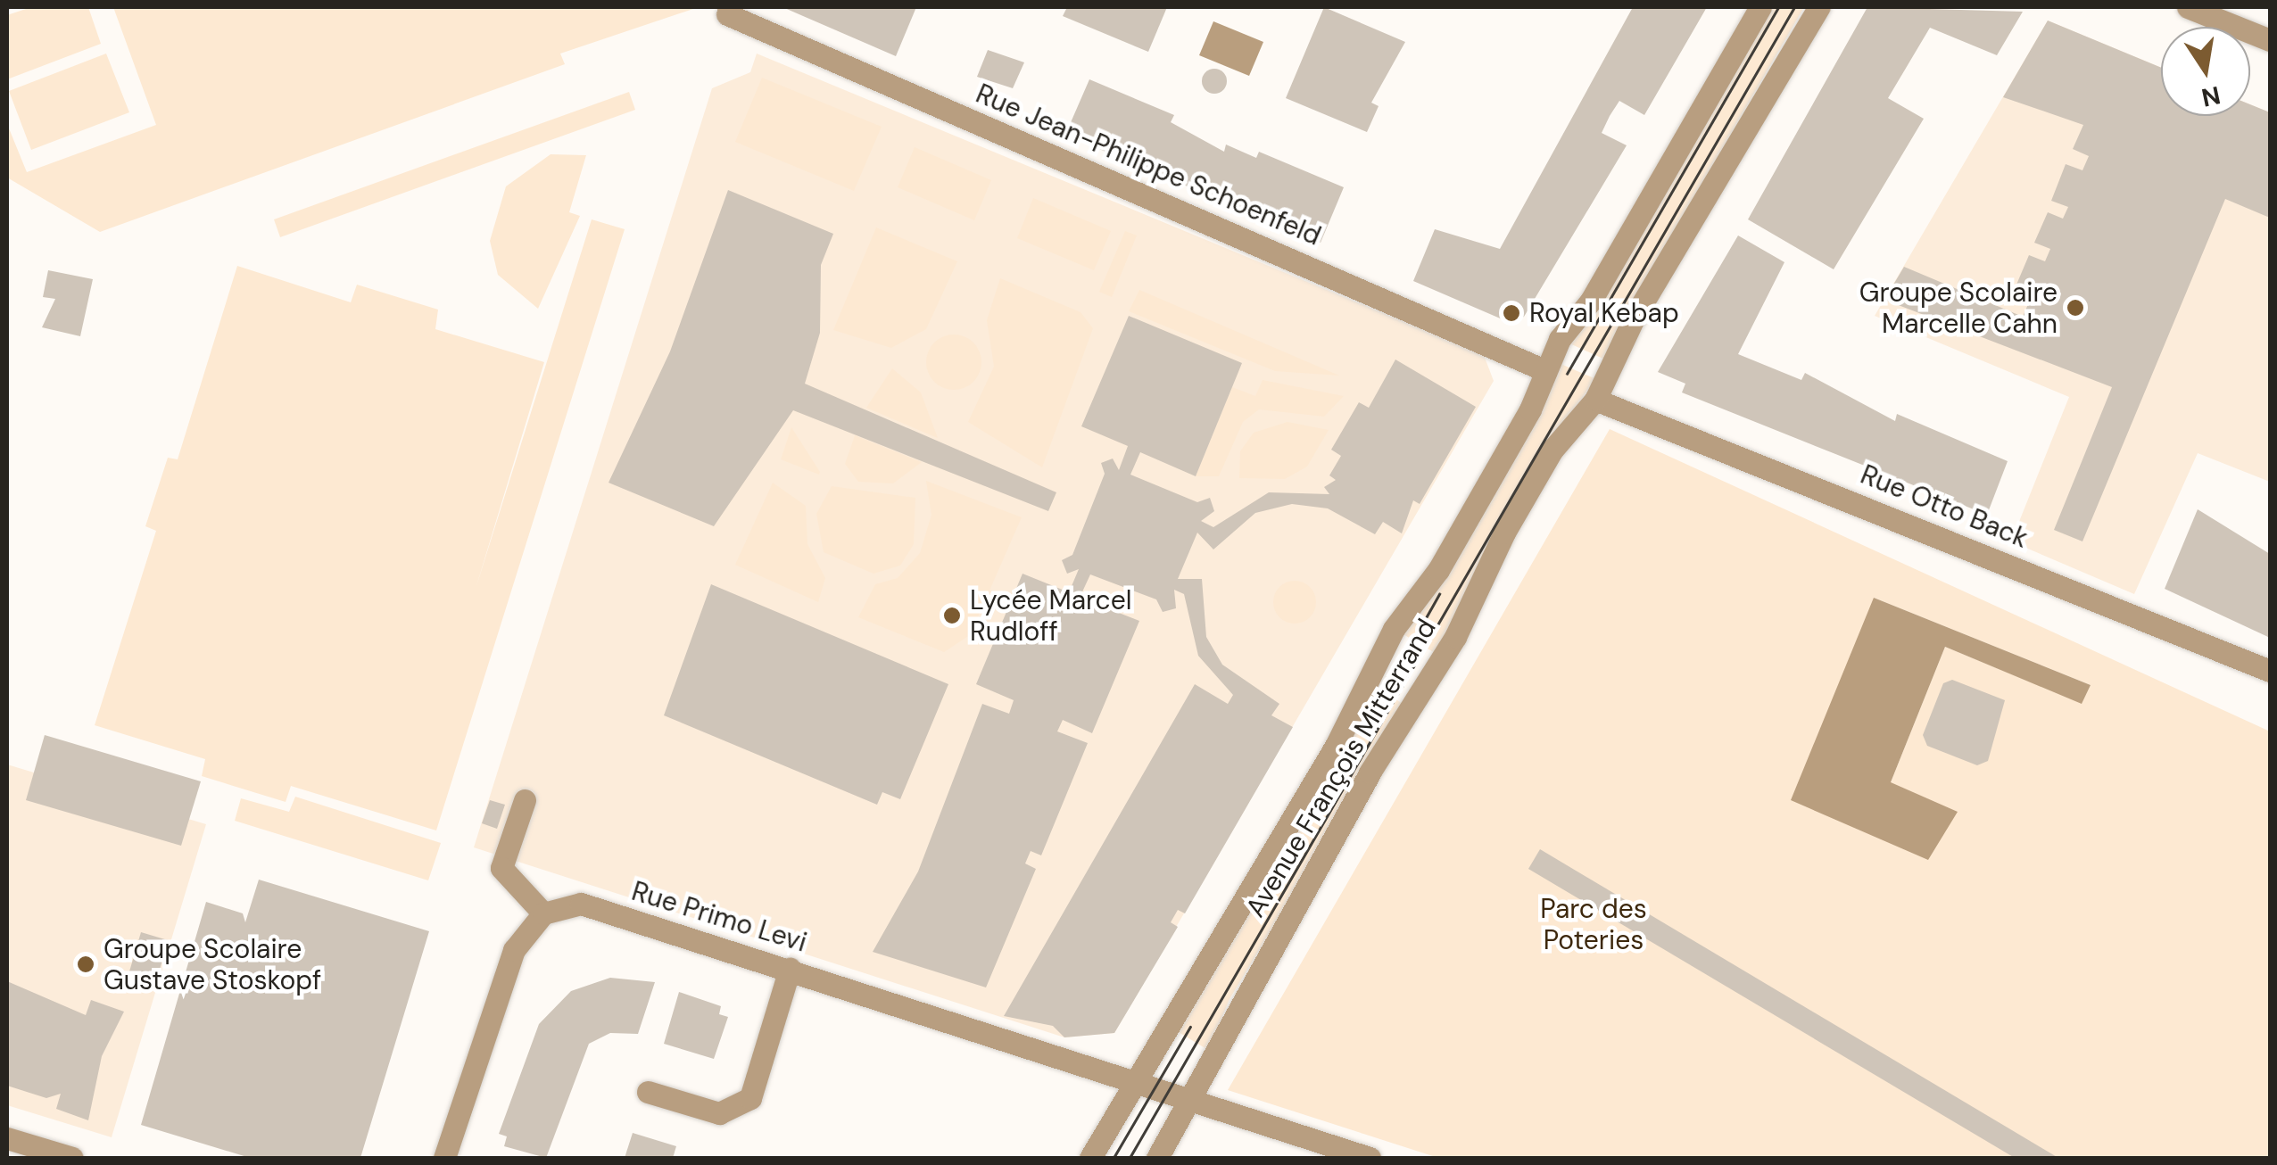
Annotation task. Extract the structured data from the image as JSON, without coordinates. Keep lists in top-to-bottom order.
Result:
{
  "streets": {
    "street": [
      "Rue Jean-Philippe Schoenfeld",
      "Rue Otto Back",
      "Avenue François Mitterrand",
      "Rue Primo Levi"
    ]
  },
  "crossings": [
    ["Rue Jean-Philippe Schoenfeld", "Avenue François Mitterrand"],
    ["Rue Otto Back", "Avenue François Mitterrand"],
    ["Avenue François Mitterrand", "Rue Primo Levi"]
  ],
  "parks": ["Parc des Poteries"],
  "places": [
    "Groupe Scolaire Marcelle Cahn",
    "Royal Kebap",
    "Lycée Marcel Rudloff",
    "Groupe Scolaire Gustave Stoskopf"
  ],
  "north": "bottom"
}
